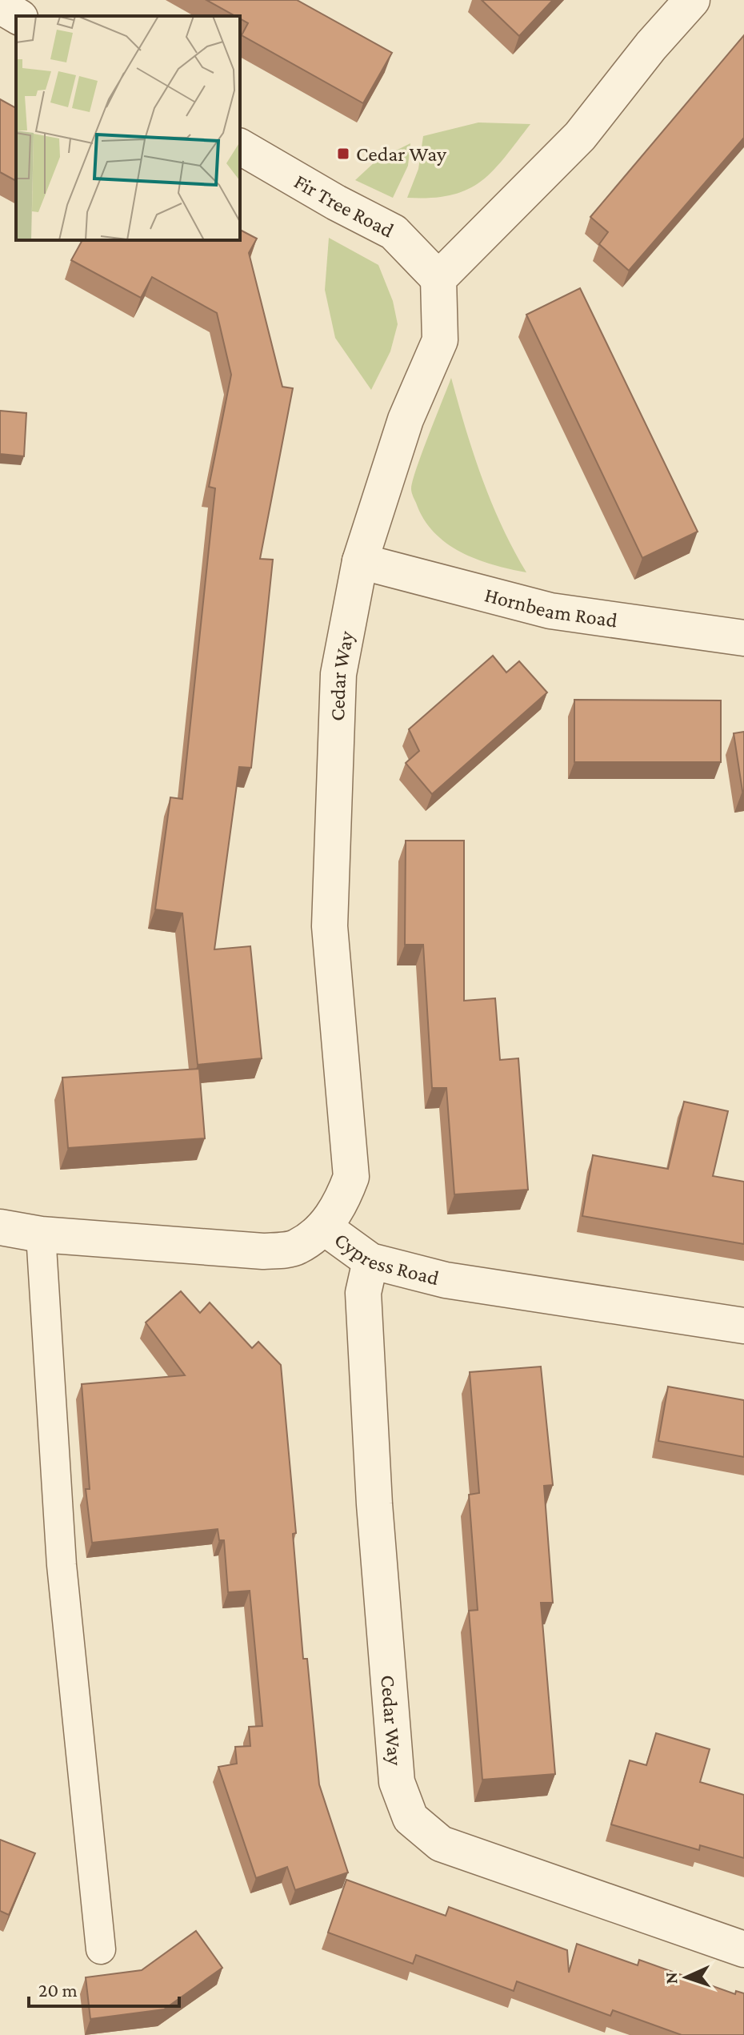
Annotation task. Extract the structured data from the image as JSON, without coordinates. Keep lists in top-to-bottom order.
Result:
{
  "streets": {
    "street": [
      "Fir Tree Road",
      "Hornbeam Road",
      "Cedar Way",
      "Cypress Road"
    ]
  },
  "crossings": [
    ["Fir Tree Road", "Cedar Way"],
    ["Hornbeam Road", "Cedar Way"],
    ["Cedar Way", "Cypress Road"]
  ],
  "places": {
    "transit": ["Cedar Way"]
  },
  "scale_bar": "20 m",
  "north": "left"
}
